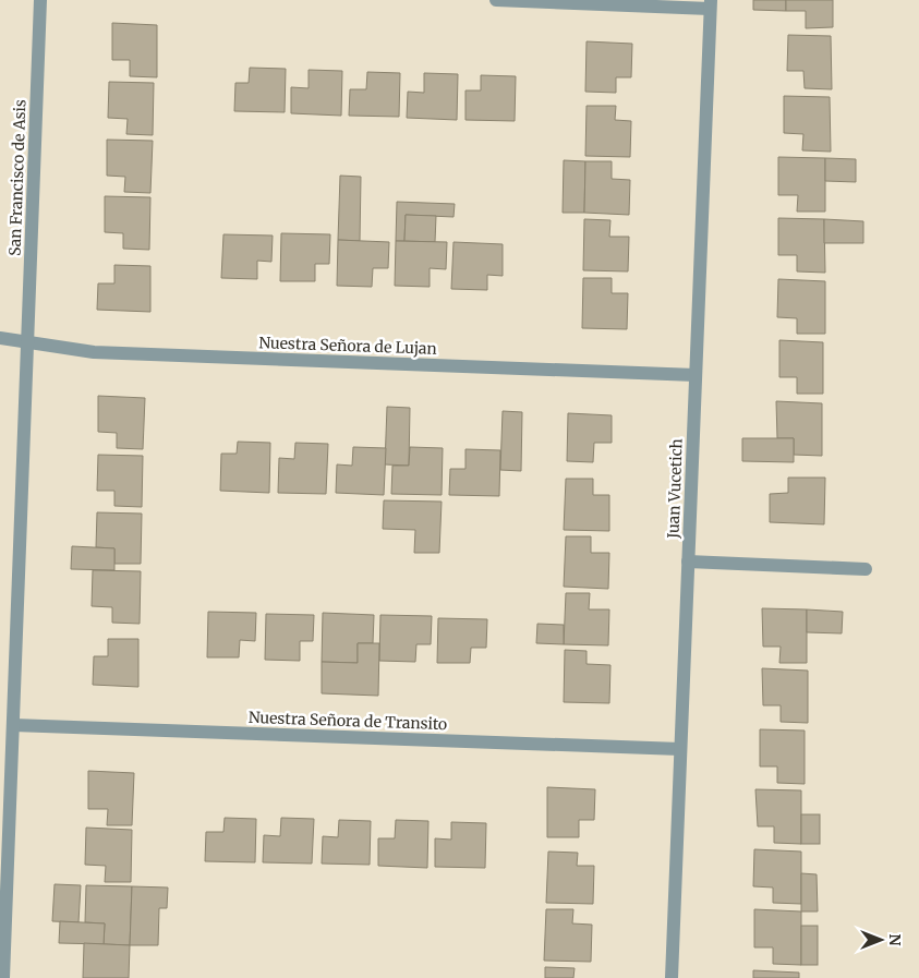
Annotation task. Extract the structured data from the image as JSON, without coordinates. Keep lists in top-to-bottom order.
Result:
{
  "streets": {
    "street": [
      "San Francisco de Asis",
      "Nuestra Señora de Lujan",
      "Juan Vucetich",
      "Nuestra Señora de Transito"
    ]
  },
  "crossings": [
    ["San Francisco de Asis", "Nuestra Señora de Lujan"],
    ["San Francisco de Asis", "Nuestra Señora de Transito"],
    ["Nuestra Señora de Lujan", "Juan Vucetich"],
    ["Juan Vucetich", "Nuestra Señora de Transito"]
  ],
  "north": "right"
}
